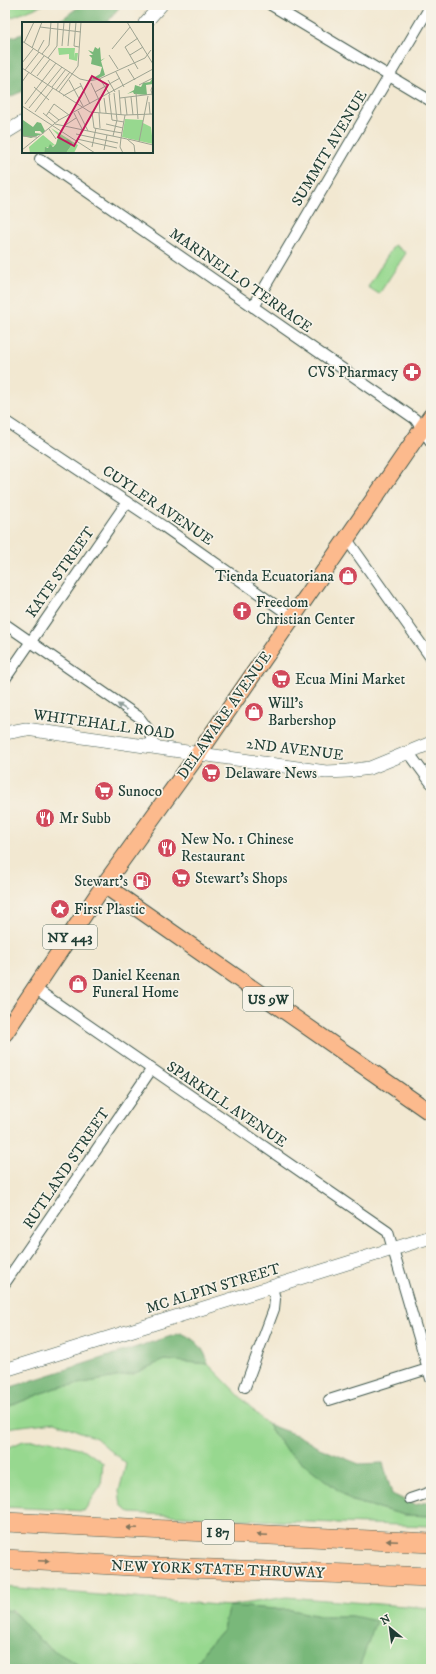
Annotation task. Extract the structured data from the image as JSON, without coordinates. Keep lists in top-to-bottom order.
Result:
{
  "streets": {
    "highway": ["I 87", "NEW YORK STATE THRUWAY"],
    "main road": ["DELAWARE AVENUE", "NY 443", "US 9W"],
    "street": [
      "SUMMIT AVENUE",
      "MARINELLO TERRACE",
      "CUYLER AVENUE",
      "KATE STREET",
      "WHITEHALL ROAD",
      "2ND AVENUE",
      "SPARKILL AVENUE",
      "RUTLAND STREET",
      "MC ALPIN STREET"
    ]
  },
  "crossings": [
    ["SUMMIT AVENUE", "MARINELLO TERRACE"],
    ["MARINELLO TERRACE", "DELAWARE AVENUE"],
    ["CUYLER AVENUE", "KATE STREET"],
    ["CUYLER AVENUE", "DELAWARE AVENUE"],
    ["DELAWARE AVENUE", "WHITEHALL ROAD"],
    ["DELAWARE AVENUE", "2ND AVENUE"],
    ["DELAWARE AVENUE", "US 9W"],
    ["DELAWARE AVENUE", "SPARKILL AVENUE"],
    ["WHITEHALL ROAD", "2ND AVENUE"],
    ["SPARKILL AVENUE", "RUTLAND STREET"],
    ["SPARKILL AVENUE", "MC ALPIN STREET"]
  ],
  "places": {
    "pharmacy": ["CVS Pharmacy"],
    "shop": ["Tienda Ecuatoriana", "Will's Barbershop", "Daniel Keenan Funeral Home"],
    "church": ["Freedom Christian Center"],
    "supermarket": [
      "Ecua Mini Market",
      "Delaware News",
      "Sunoco",
      "Stewart's Shops"
    ],
    "restaurant": ["Mr Subb", "New No. 1 Chinese Restaurant"],
    "fuel station": ["Stewart's"],
    "place": ["First Plastic"]
  },
  "north": "top left"
}
